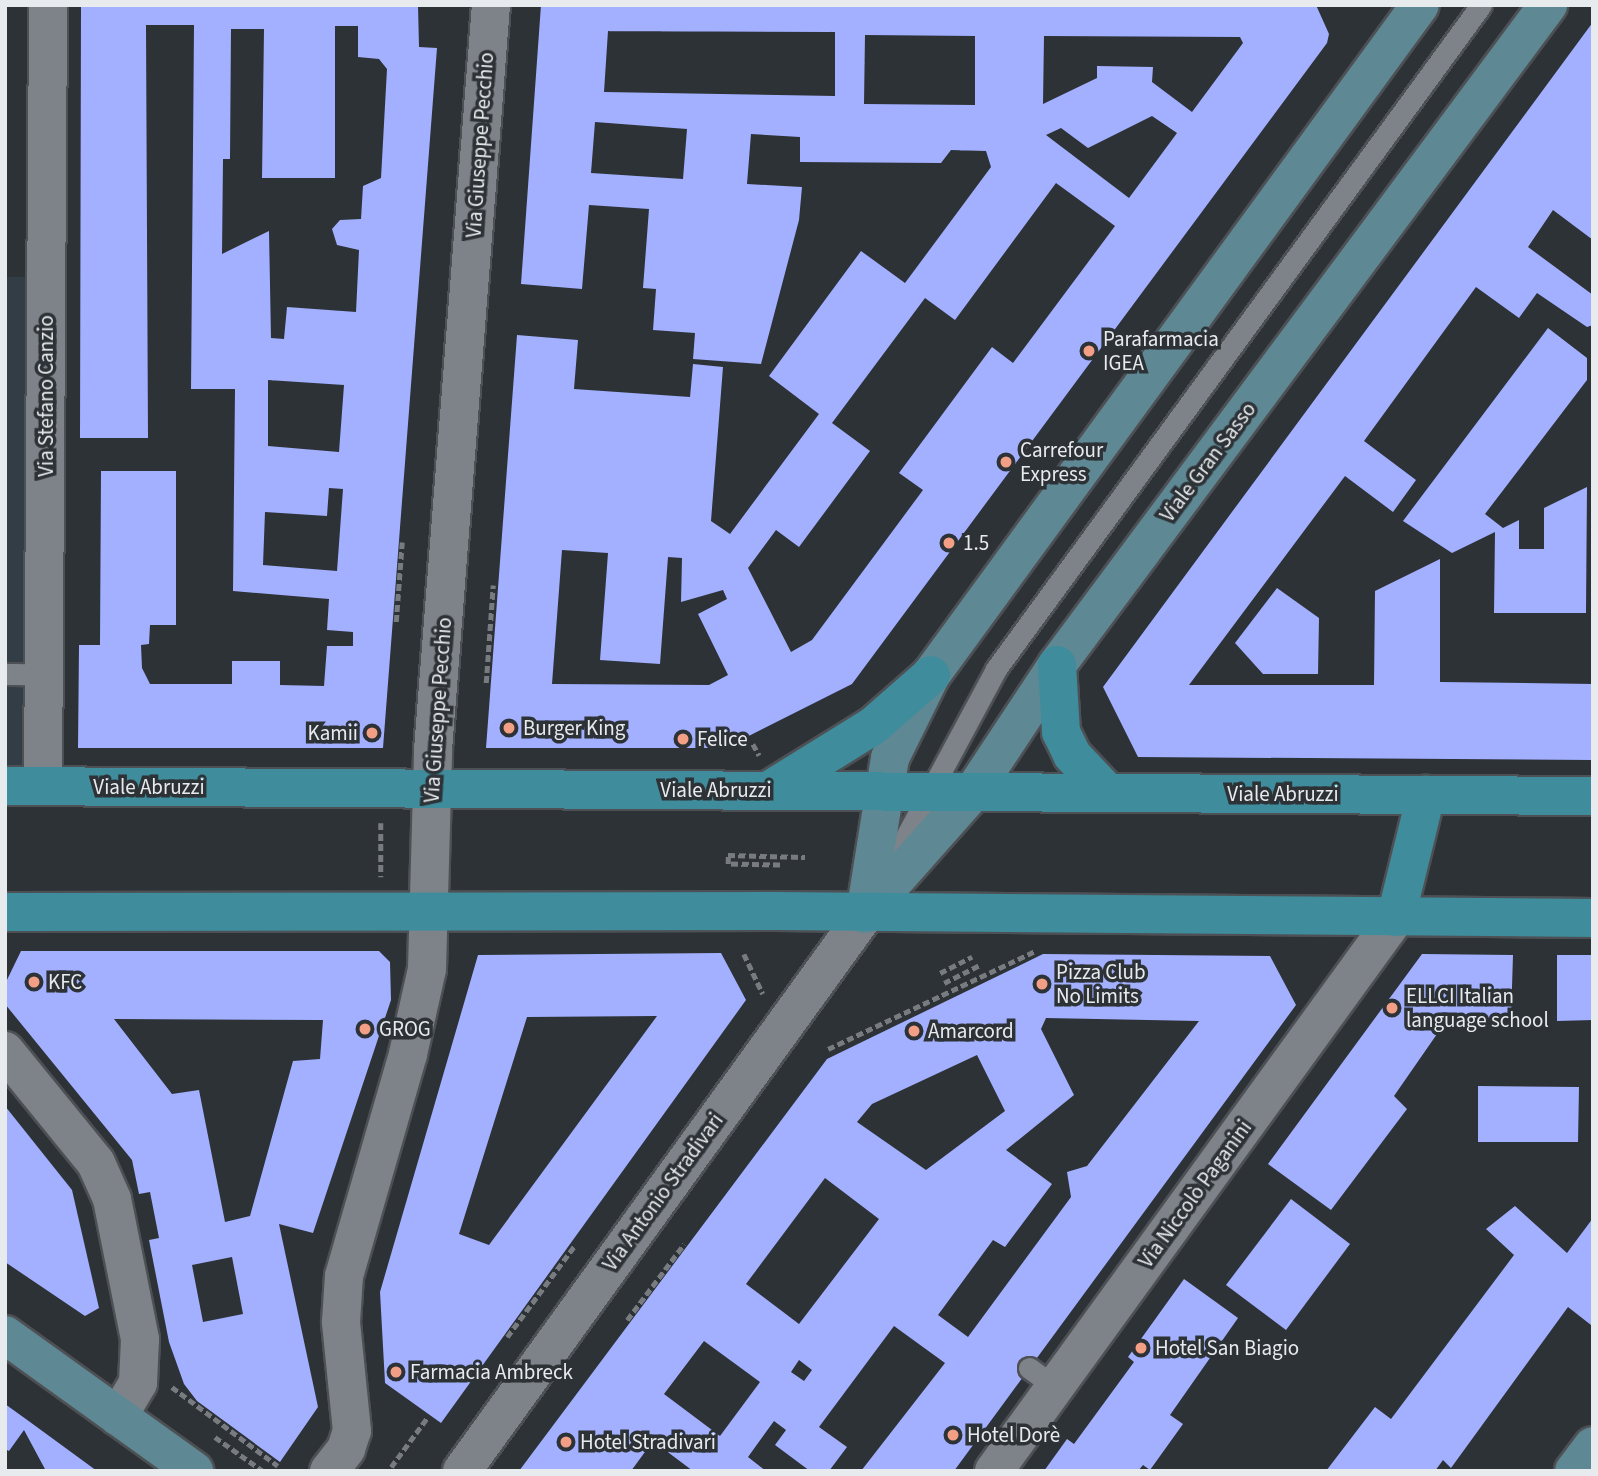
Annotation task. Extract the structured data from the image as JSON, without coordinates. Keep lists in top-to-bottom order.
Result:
{
  "streets": {
    "main road": ["Viale Gran Sasso", "Viale Abruzzi"],
    "street": [
      "Via Giuseppe Pecchio",
      "Via Stefano Canzio",
      "Via Antonio Stradivari",
      "Via Niccolò Paganini"
    ]
  },
  "crossings": [
    ["Via Giuseppe Pecchio", "Viale Abruzzi"],
    ["Via Stefano Canzio", "Viale Abruzzi"],
    ["Viale Gran Sasso", "Viale Abruzzi"],
    ["Viale Gran Sasso", "Via Antonio Stradivari"]
  ],
  "places": [
    "Parafarmacia IGEA",
    "Carrefour Express",
    "1.5",
    "Burger King",
    "Kamii",
    "Felice",
    "KFC",
    "Pizza Club No Limits",
    "ELLCI Italian language school",
    "GROG",
    "Amarcord",
    "Hotel San Biagio",
    "Farmacia Ambreck",
    "Hotel Dorè",
    "Hotel Stradivari"
  ]
}
